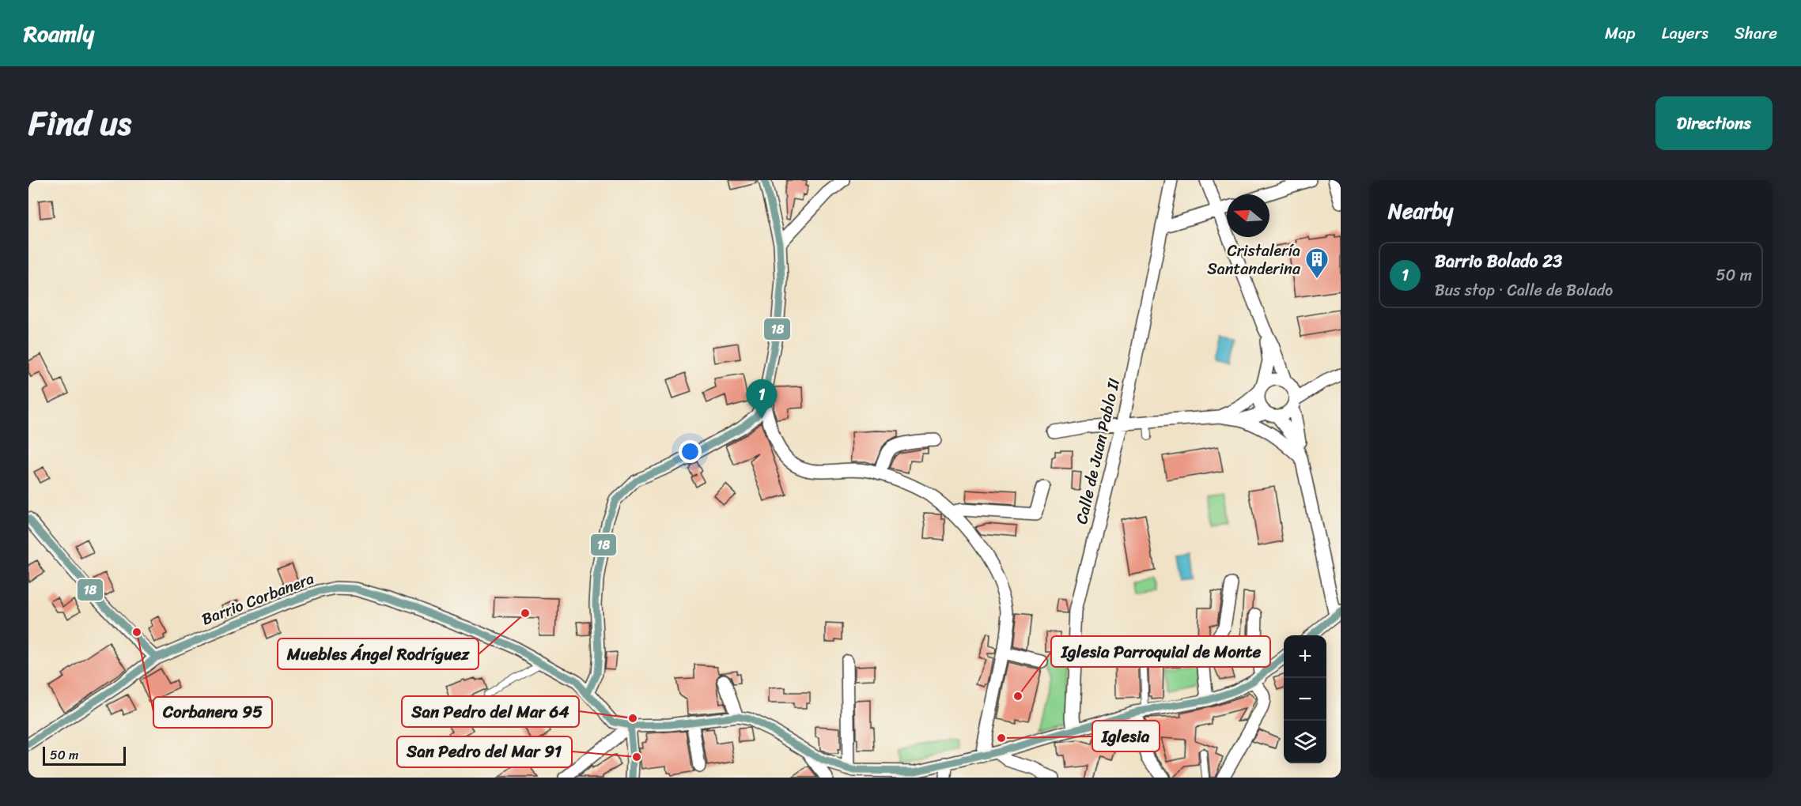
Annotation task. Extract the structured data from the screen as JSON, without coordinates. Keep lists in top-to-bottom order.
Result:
{
  "streets": {
    "street": ["Calle de Juan Pablo II", "Barrio Corbanera"]
  },
  "places": {
    "building": ["Cristalería Santanderina"],
    "other": [
      "Muebles Ángel Rodríguez",
      "Corbanera 95",
      "Iglesia Parroquial de Monte",
      "San Pedro del Mar 64",
      "Iglesia",
      "San Pedro del Mar 91"
    ]
  },
  "lines": ["transit line 18"],
  "scale_bar": "50 m",
  "north": "left",
  "page": {
    "header": "Roamly",
    "nav": ["Map", "Layers", "Share"],
    "title": "Find us",
    "buttons": "Directions",
    "heading": "Nearby",
    "list": [
      {
        "mark": "1",
        "name": "Barrio Bolado 23",
        "note": "Bus stop · Calle de Bolado",
        "value": "50 m"
      }
    ],
    "pins": "1",
    "map_buttons": ["+", "−"],
    "scale": "50 m"
  }
}
